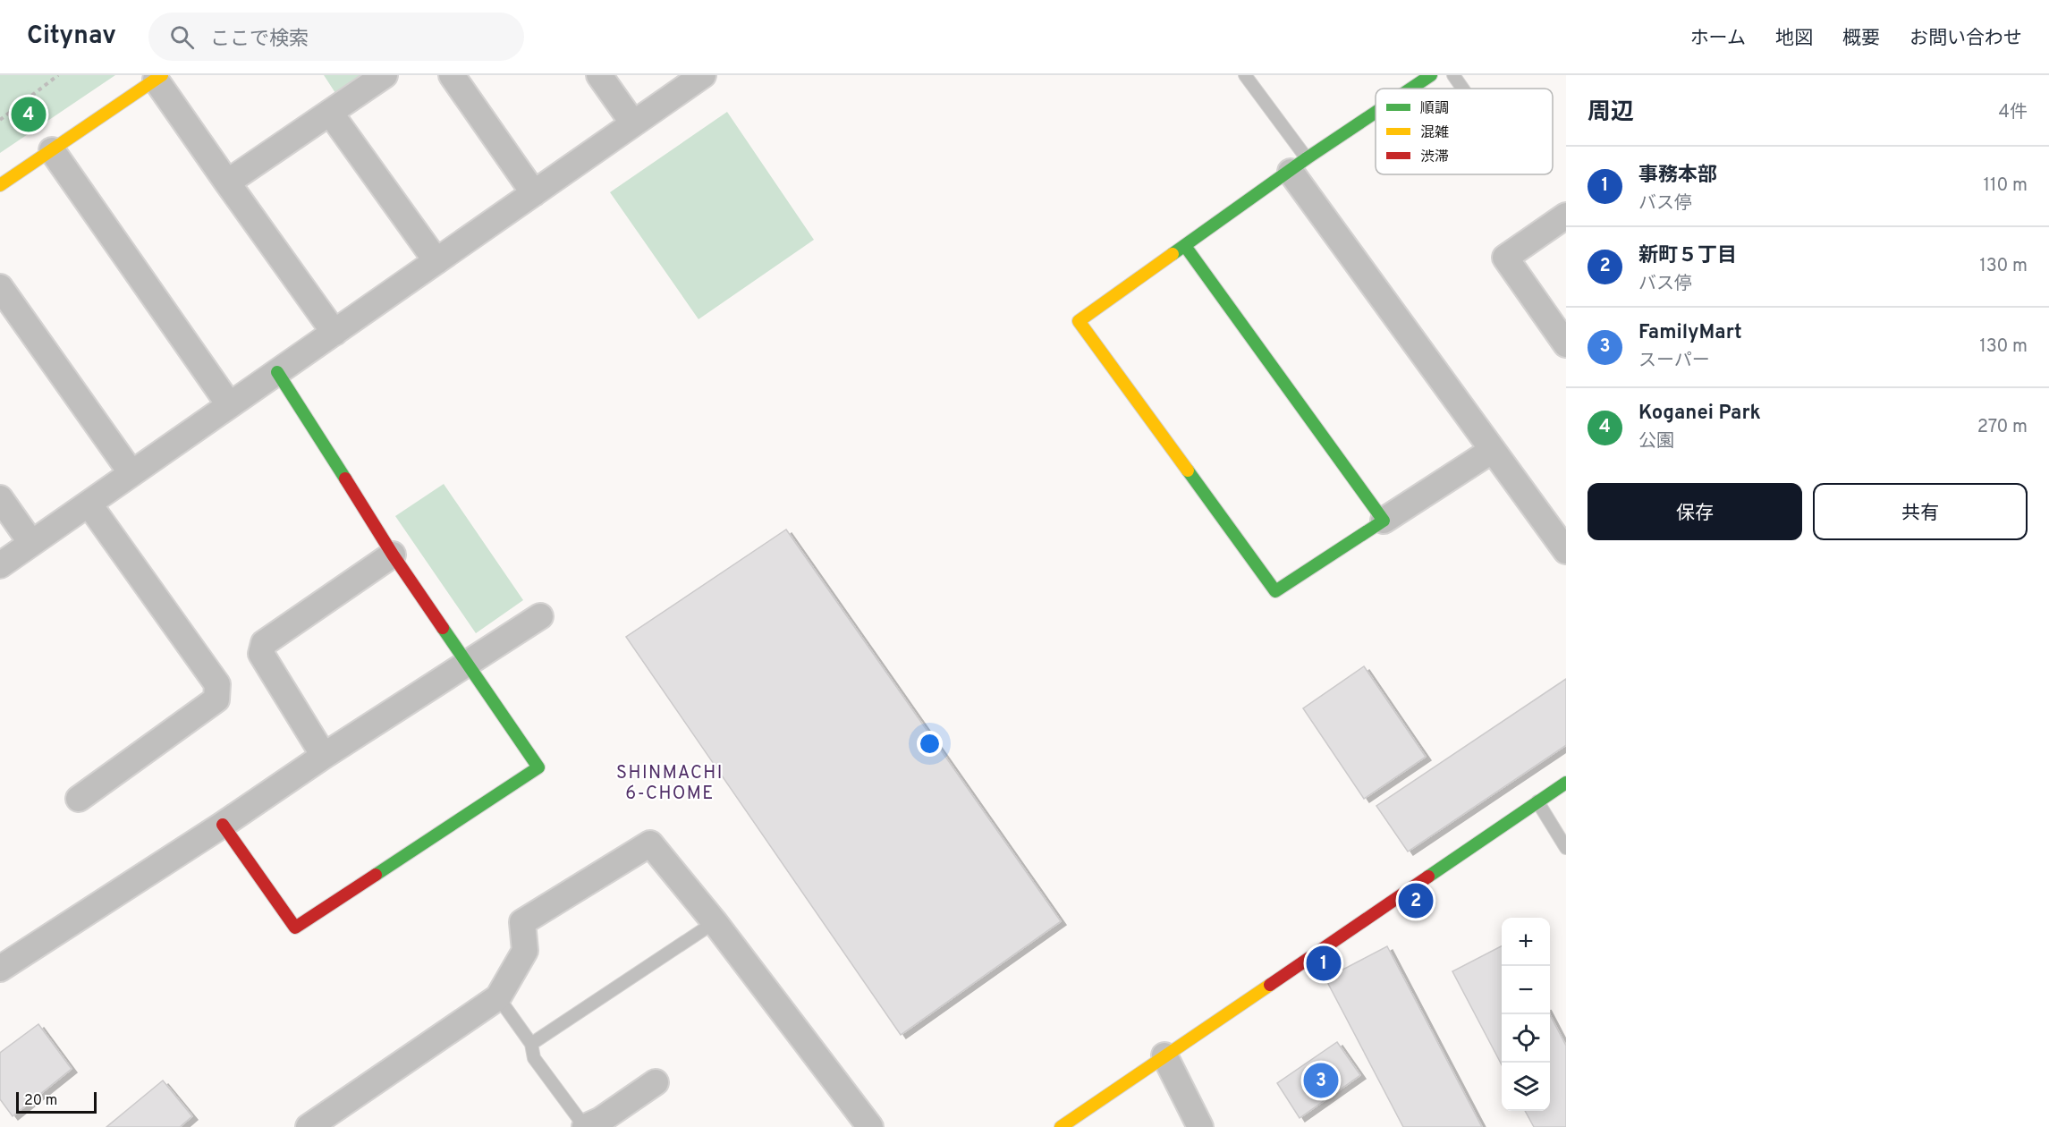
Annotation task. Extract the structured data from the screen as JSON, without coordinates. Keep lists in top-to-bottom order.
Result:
{
  "districts": ["SHINMACHI 6-CHOME"],
  "legend": ["順調", "混雑", "渋滞"],
  "scale_bar": "20 m",
  "page": {
    "header": "Citynav",
    "search": "ここで検索",
    "nav": [
      "ホーム",
      "地図",
      "概要",
      "お問い合わせ"
    ],
    "heading": ["周辺", "4件"],
    "pins": [
      "4",
      "2",
      "1",
      "3"
    ],
    "list": [
      {
        "mark": "1",
        "name": "事務本部",
        "note": "バス停",
        "value": "110 m"
      },
      {
        "mark": "2",
        "name": "新町５丁目",
        "note": "バス停",
        "value": "130 m"
      },
      {
        "mark": "3",
        "name": "FamilyMart",
        "note": "スーパー",
        "value": "130 m"
      },
      {
        "mark": "4",
        "name": "Koganei Park",
        "note": "公園",
        "value": "270 m"
      }
    ],
    "buttons": ["保存", "共有"],
    "map_buttons": ["+", "−"],
    "scale": "20 m"
  }
}
